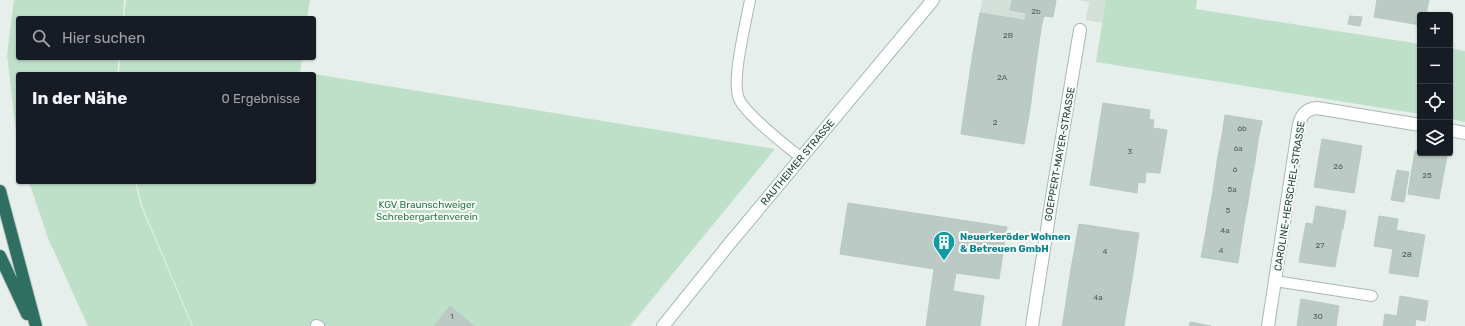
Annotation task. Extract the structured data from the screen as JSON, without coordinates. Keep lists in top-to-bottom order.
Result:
{
  "streets": {
    "street": ["GOEPPERT-MAYER-STRASSE", "RAUTHEIMER STRASSE", "CAROLINE-HERSCHEL-STRASSE"]
  },
  "parks": ["KGV Braunschweiger Schrebergartenverein"],
  "places": {
    "building": ["Neuerkeröder Wohnen & Betreuen GmbH"]
  },
  "house_numbers": [
    "2b",
    "2B",
    "2A",
    "2",
    "6b",
    "6a",
    "3",
    "26",
    "6",
    "25",
    "5a",
    "5",
    "4a",
    "27",
    "4",
    "4",
    "28",
    "4a",
    "1",
    "30"
  ],
  "page": {
    "map_buttons": ["+", "−"],
    "search": "Hier suchen",
    "heading": ["In der Nähe", "0 Ergebnisse"]
  }
}
